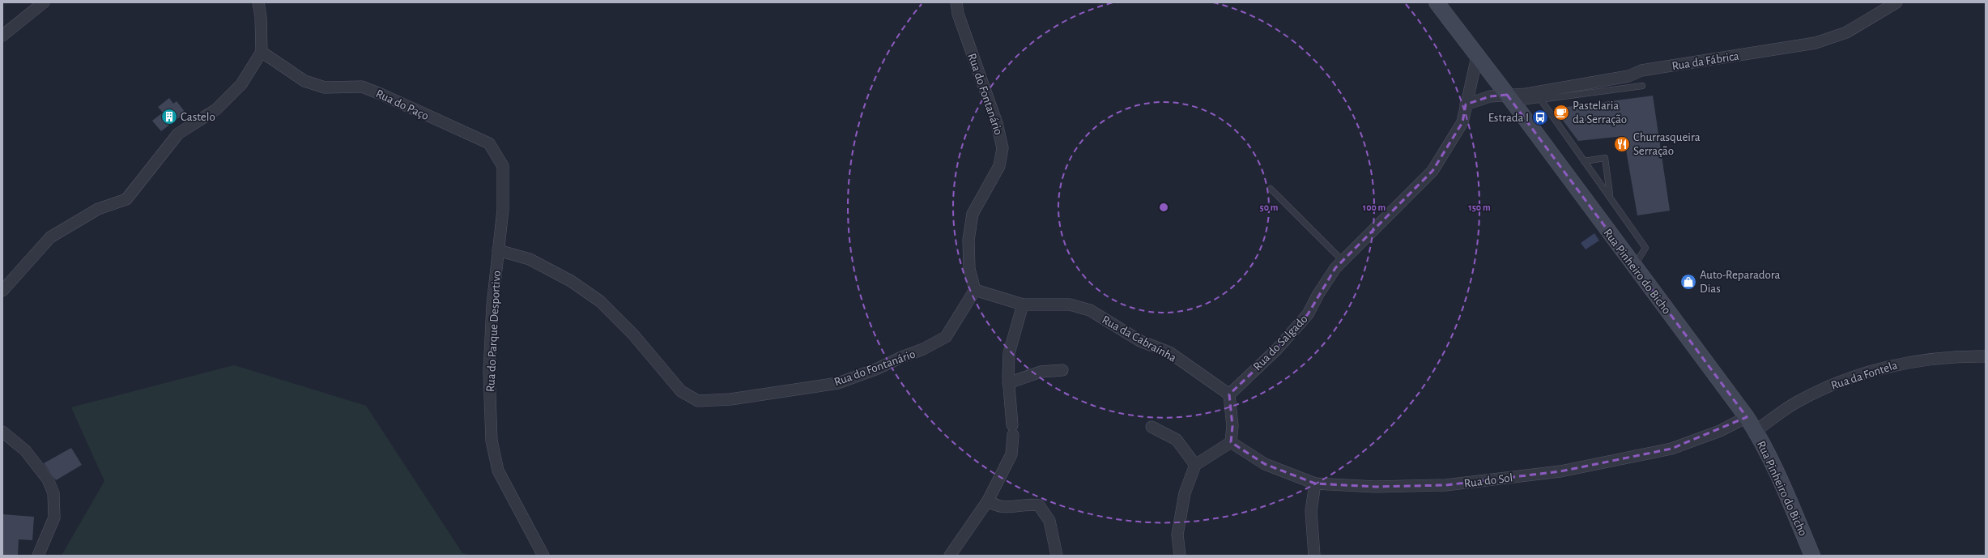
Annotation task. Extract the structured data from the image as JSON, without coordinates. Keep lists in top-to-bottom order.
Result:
{
  "streets": {
    "main road": ["Rua Pinheiro do Bicho"],
    "street": [
      "Rua da Fábrica",
      "Rua do Fontanário",
      "Rua do Paço",
      "Rua do Parque Desportivo",
      "Rua da Cabraínha",
      "Rua do Salgado",
      "Rua da Fontela",
      "Rua do Sol"
    ]
  },
  "crossings": [
    ["Rua da Fábrica", "Rua Pinheiro do Bicho"],
    ["Rua do Fontanário", "Rua do Paço"],
    ["Rua do Fontanário", "Rua do Parque Desportivo"],
    ["Rua do Fontanário", "Rua da Cabraínha"],
    ["Rua do Paço", "Rua do Parque Desportivo"],
    ["Rua Pinheiro do Bicho", "Rua do Salgado"],
    ["Rua Pinheiro do Bicho", "Rua da Fontela"],
    ["Rua Pinheiro do Bicho", "Rua do Sol"],
    ["Rua da Cabraínha", "Rua do Salgado"]
  ],
  "places": {
    "cafe": ["Pastelaria da Serração"],
    "building": ["Castelo"],
    "bus stop": ["Estrada I"],
    "restaurant": ["Churrasqueira Serração"],
    "shop": ["Auto-Reparadora Dias"]
  },
  "rings": ["50 m", "100 m", "150 m"]
}
